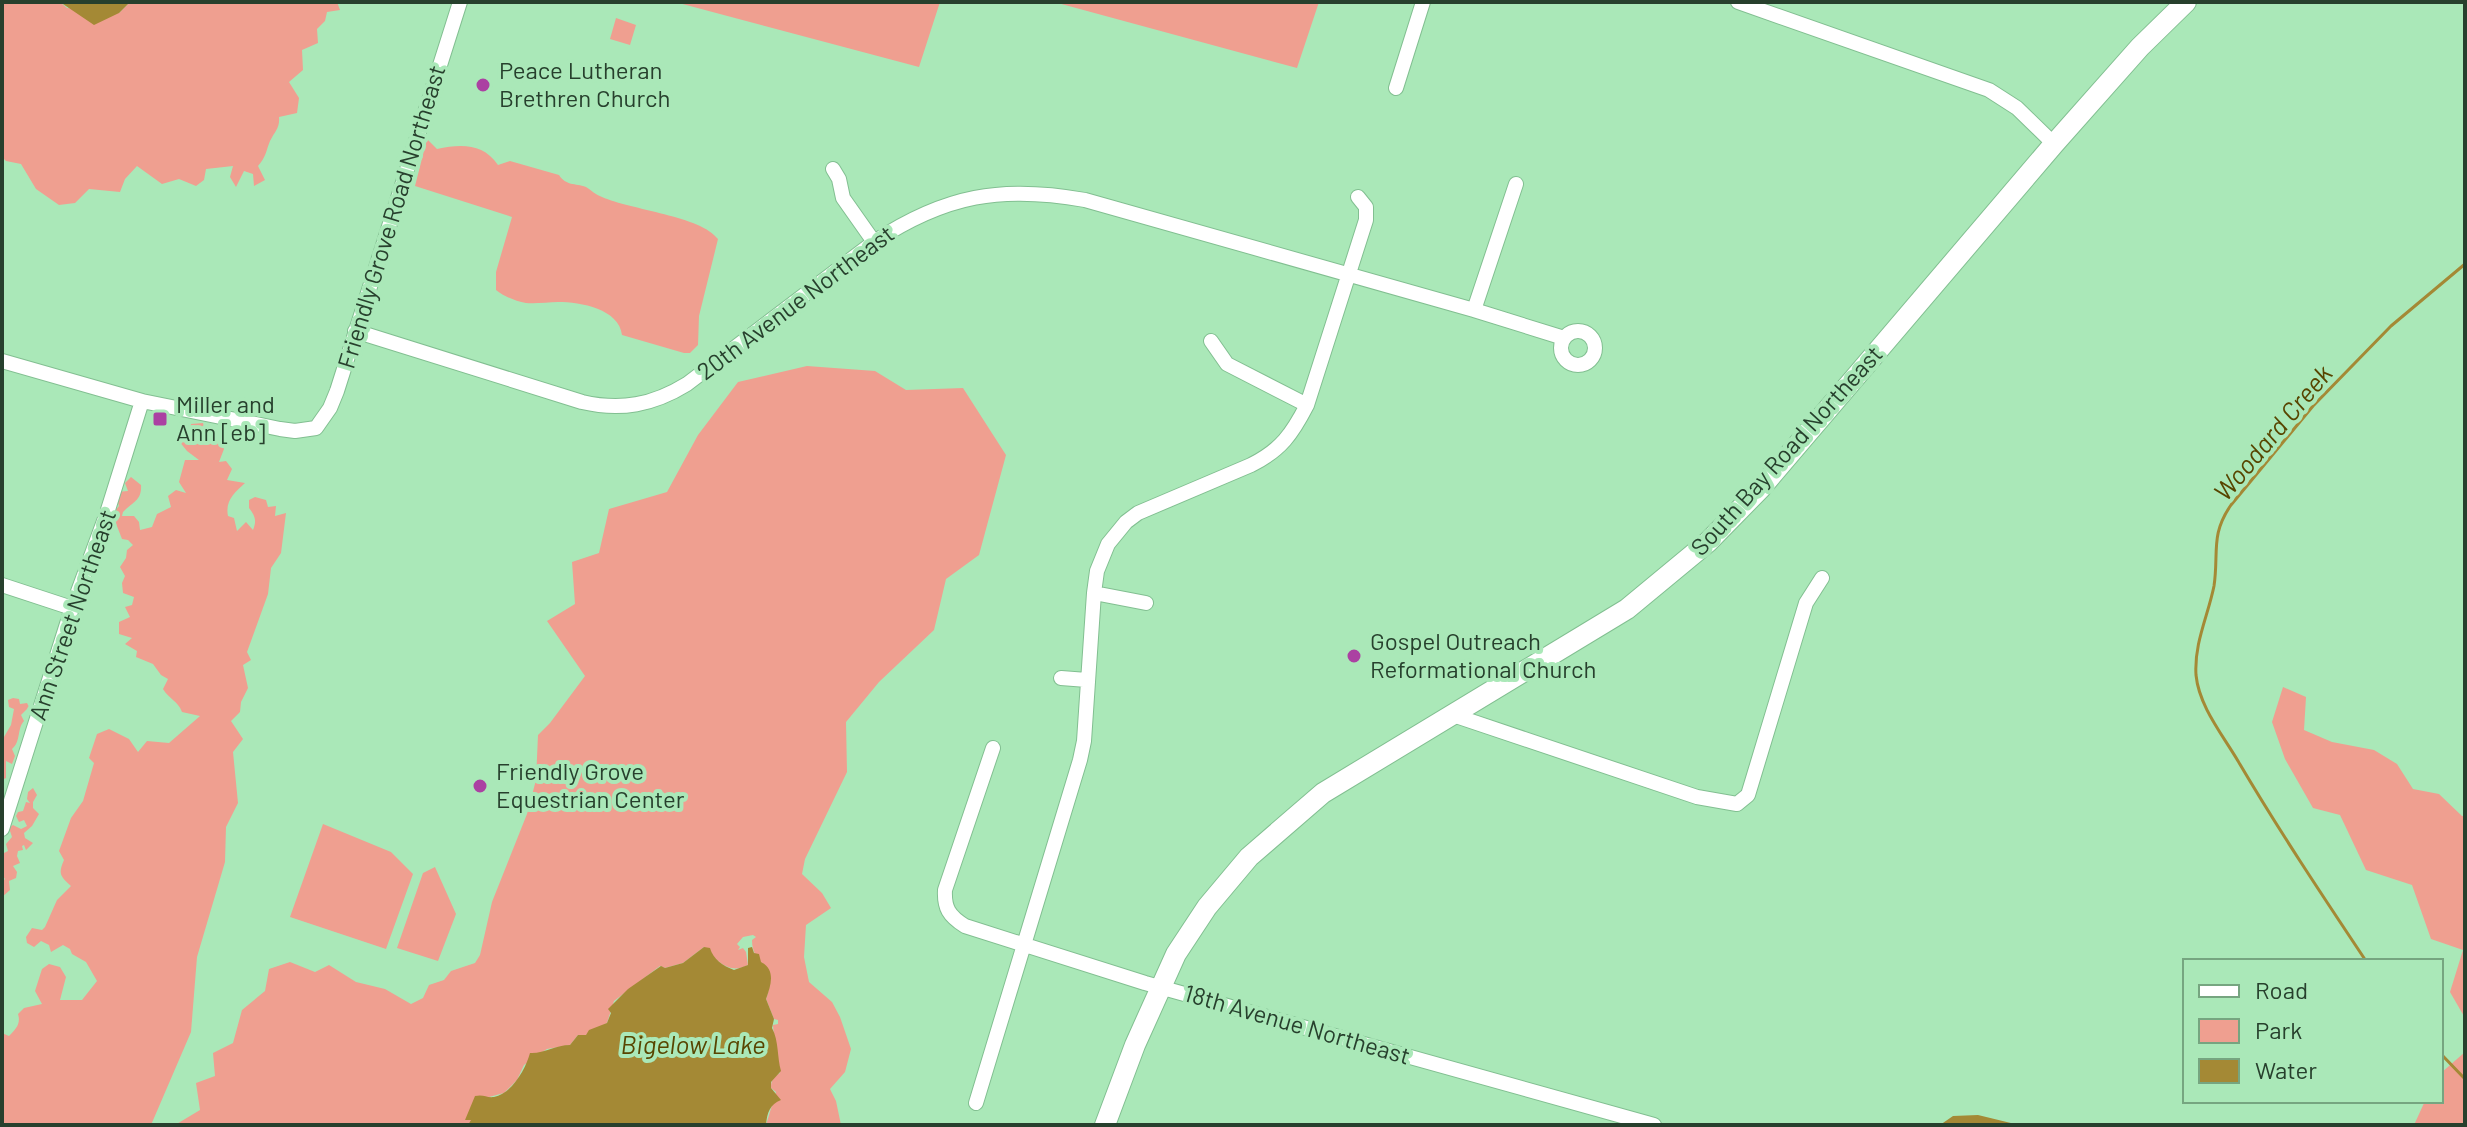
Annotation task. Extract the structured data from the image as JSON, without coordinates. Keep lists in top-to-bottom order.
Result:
{
  "streets": {
    "street": [
      "Friendly Grove Road Northeast",
      "20th Avenue Northeast",
      "South Bay Road Northeast",
      "Ann Street Northeast",
      "18th Avenue Northeast"
    ]
  },
  "crossings": [
    ["Friendly Grove Road Northeast", "20th Avenue Northeast"],
    ["Friendly Grove Road Northeast", "Ann Street Northeast"],
    ["South Bay Road Northeast", "18th Avenue Northeast"]
  ],
  "water": ["Woodard Creek", "Bigelow Lake"],
  "places": {
    "other": ["Peace Lutheran Brethren Church", "Gospel Outreach Reformational Church", "Friendly Grove Equestrian Center"],
    "transit": ["Miller and Ann [eb]"]
  },
  "legend": ["Road", "Park", "Water"]
}
